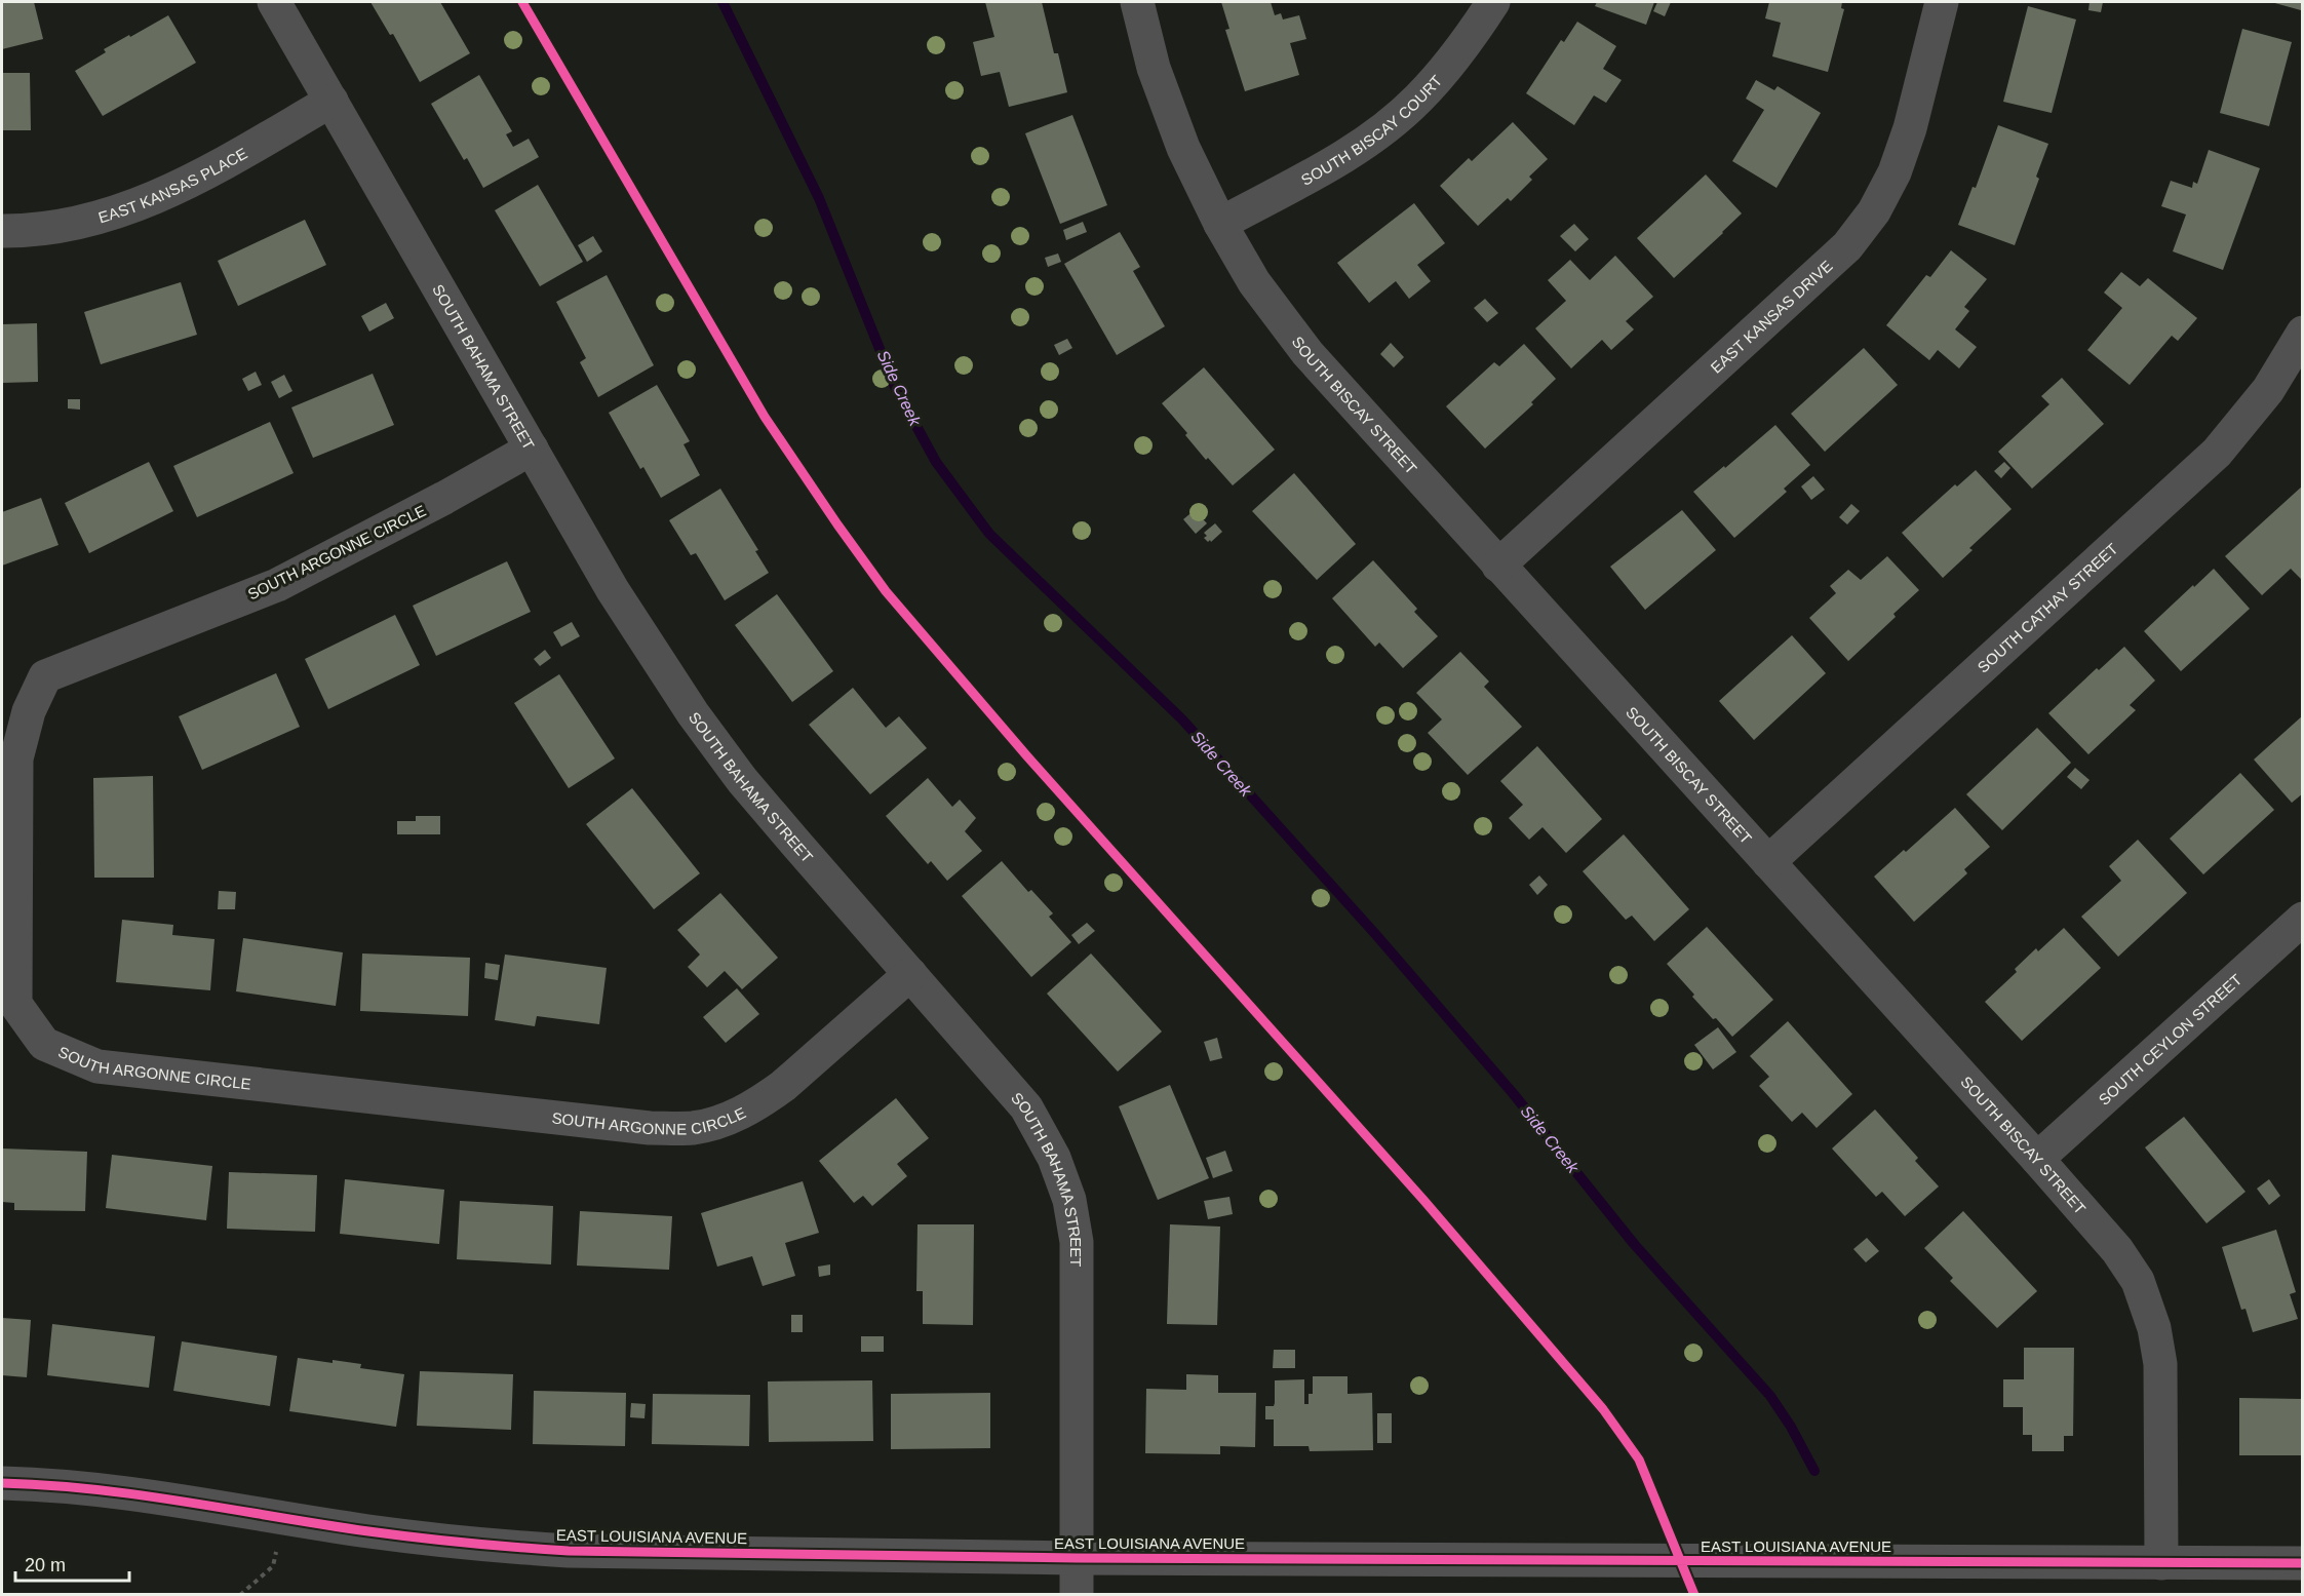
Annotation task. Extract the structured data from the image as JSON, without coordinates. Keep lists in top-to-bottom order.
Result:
{
  "streets": {
    "street": [
      "SOUTH BISCAY COURT",
      "EAST KANSAS PLACE",
      "EAST KANSAS DRIVE",
      "SOUTH BAHAMA STREET",
      "SOUTH BISCAY STREET",
      "SOUTH ARGONNE CIRCLE",
      "SOUTH CATHAY STREET",
      "SOUTH CEYLON STREET",
      "EAST LOUISIANA AVENUE"
    ]
  },
  "crossings": [
    ["SOUTH BISCAY COURT", "SOUTH BISCAY STREET"],
    ["EAST KANSAS PLACE", "SOUTH BAHAMA STREET"],
    ["EAST KANSAS DRIVE", "SOUTH BISCAY STREET"],
    ["SOUTH BAHAMA STREET", "SOUTH ARGONNE CIRCLE"],
    ["SOUTH BAHAMA STREET", "EAST LOUISIANA AVENUE"],
    ["SOUTH BISCAY STREET", "SOUTH CATHAY STREET"],
    ["SOUTH BISCAY STREET", "SOUTH CEYLON STREET"],
    ["SOUTH BISCAY STREET", "EAST LOUISIANA AVENUE"]
  ],
  "water": ["Side Creek"],
  "scale_bar": "20 m"
}
